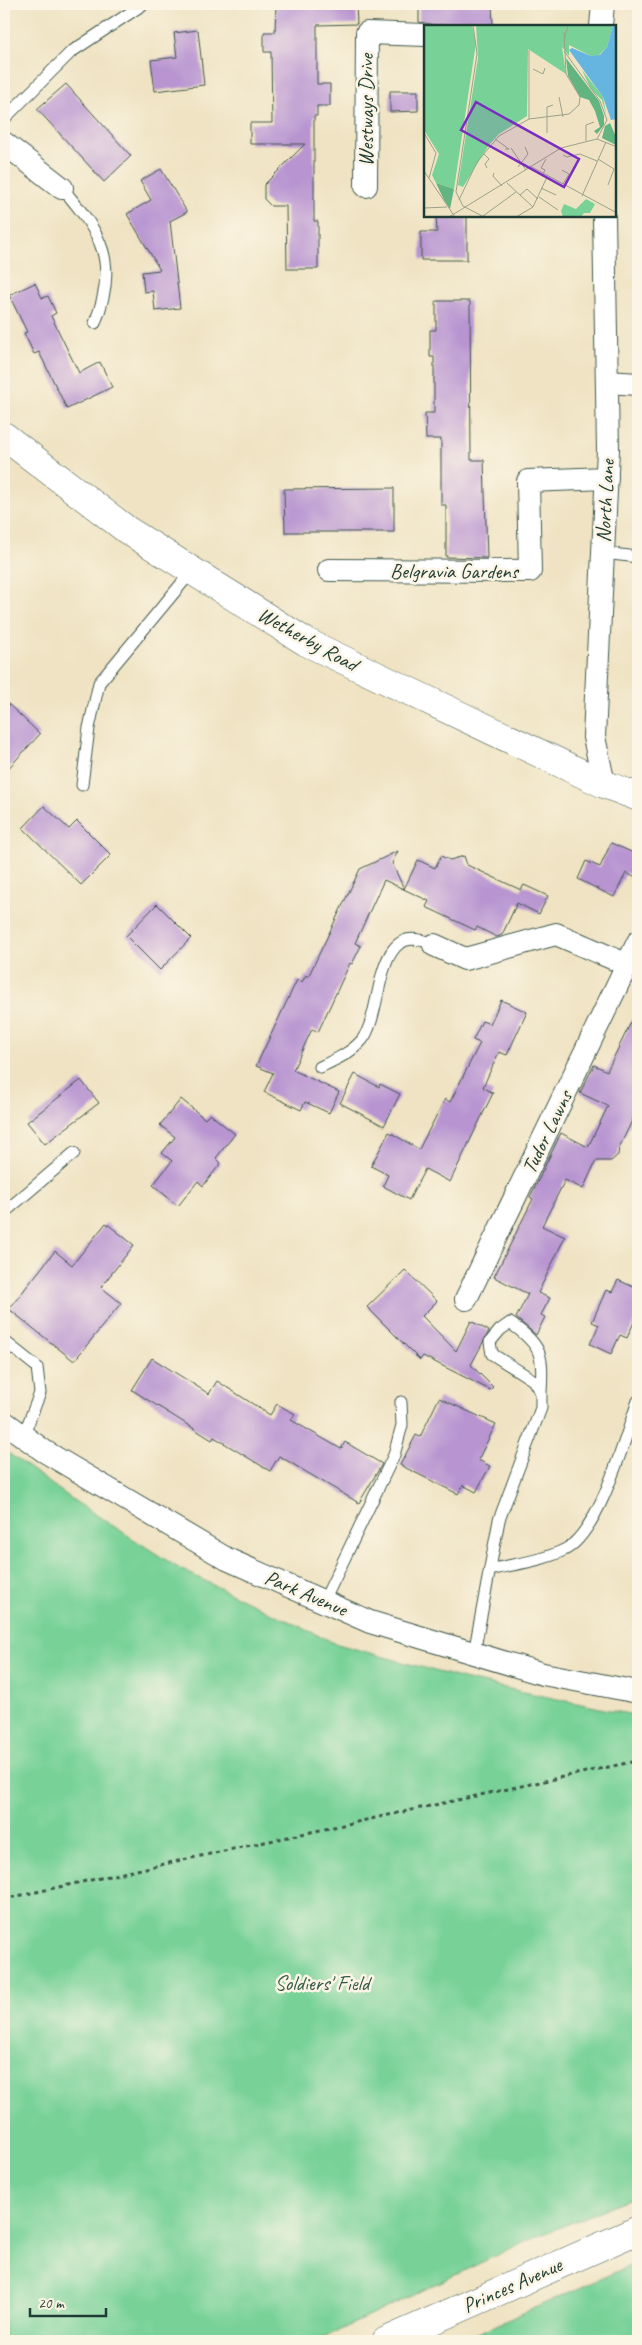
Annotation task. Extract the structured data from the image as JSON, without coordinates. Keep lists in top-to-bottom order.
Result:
{
  "streets": {
    "street": [
      "Westways Drive",
      "North Lane",
      "Belgravia Gardens",
      "Wetherby Road",
      "Tudor Lawns",
      "Park Avenue",
      "Princes Avenue"
    ]
  },
  "crossings": [
    ["North Lane", "Belgravia Gardens"],
    ["North Lane", "Wetherby Road"]
  ],
  "parks": ["Soldiers' Field"],
  "scale_bar": "20 m"
}
